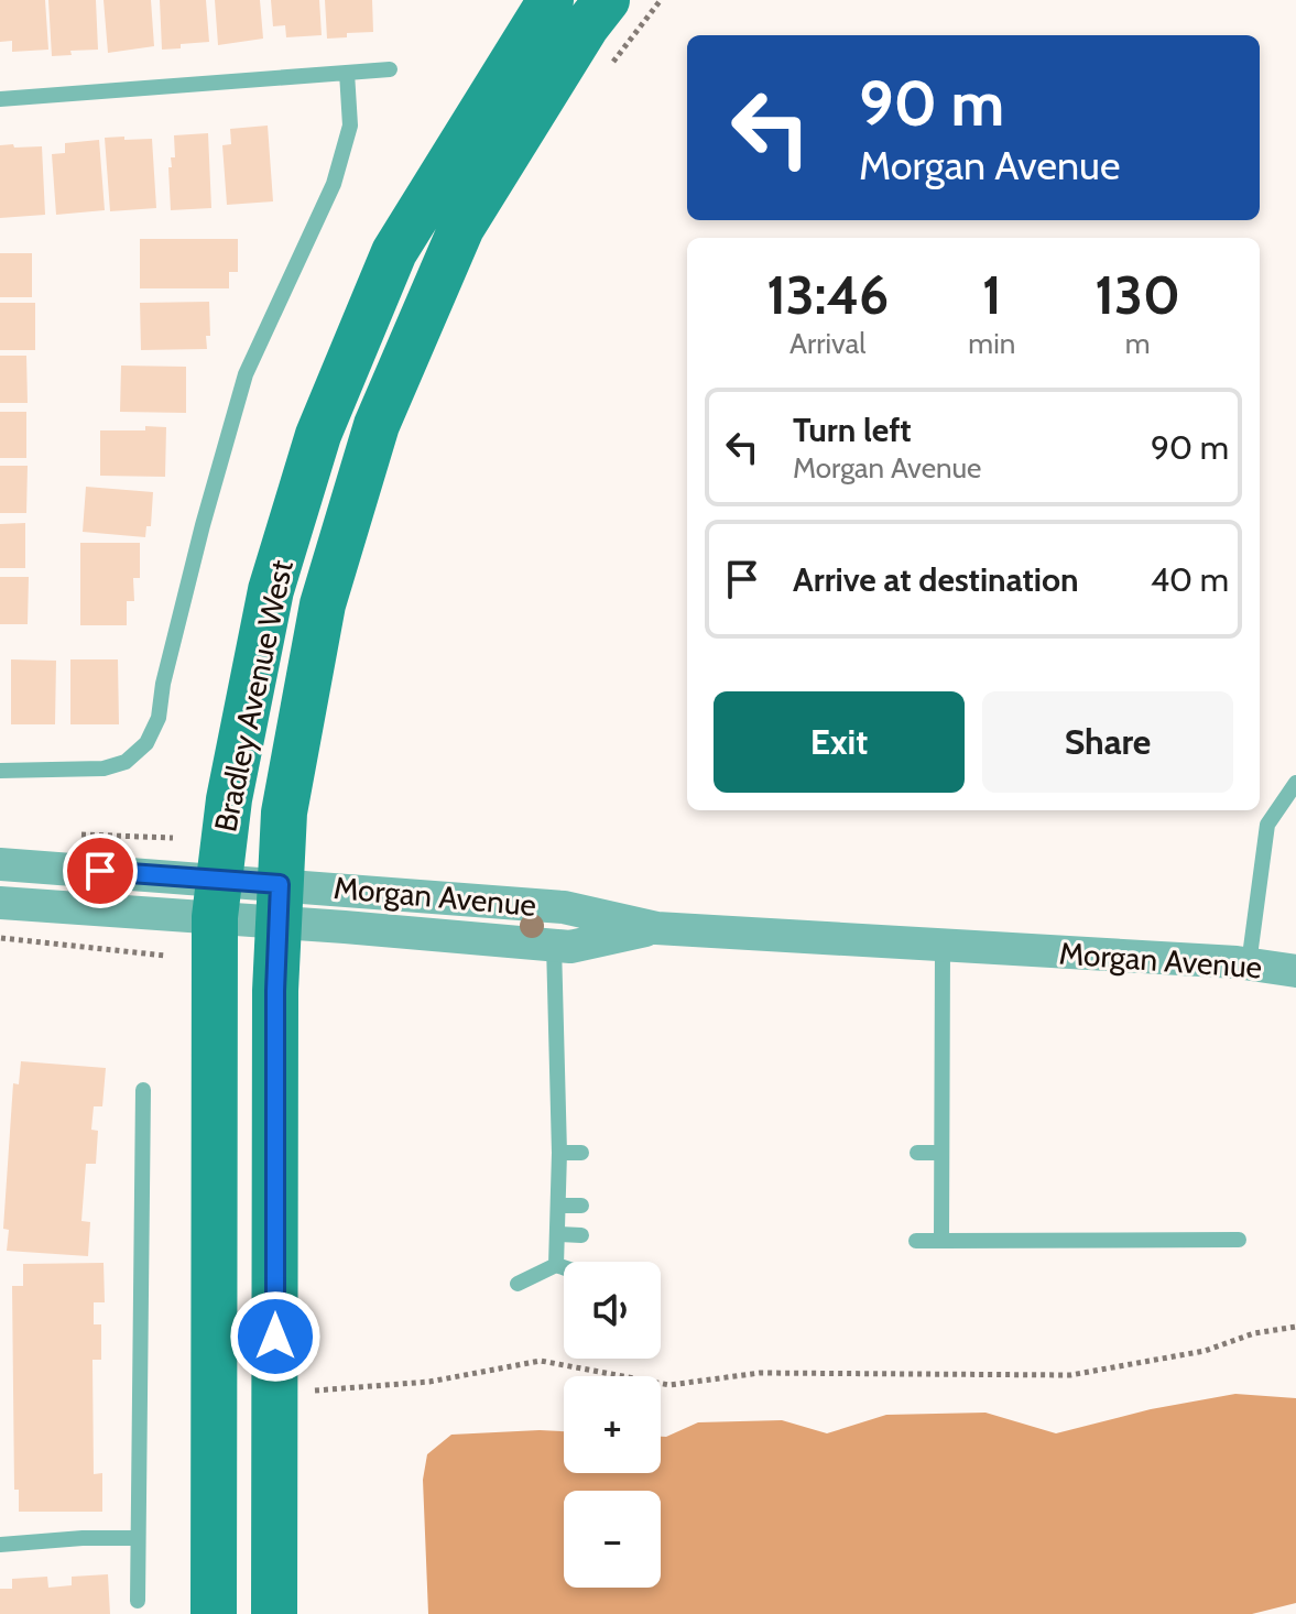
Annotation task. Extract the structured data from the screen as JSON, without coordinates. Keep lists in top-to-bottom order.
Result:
{
  "streets": {
    "main road": ["Bradley Avenue West"],
    "street": ["Morgan Avenue"]
  },
  "crossings": [
    ["Bradley Avenue West", "Morgan Avenue"]
  ],
  "page": {
    "turn": ["90 m", "Morgan Avenue"],
    "eta": [
      "13:46",
      "Arrival",
      "1",
      "min",
      "130",
      "m"
    ],
    "list": [
      {
        "name": "Turn left",
        "note": "Morgan Avenue",
        "value": "90 m"
      },
      {
        "name": "Arrive at destination",
        "value": "40 m"
      }
    ],
    "buttons": ["Exit", "Share"],
    "map_buttons": ["+", "−"]
  }
}
